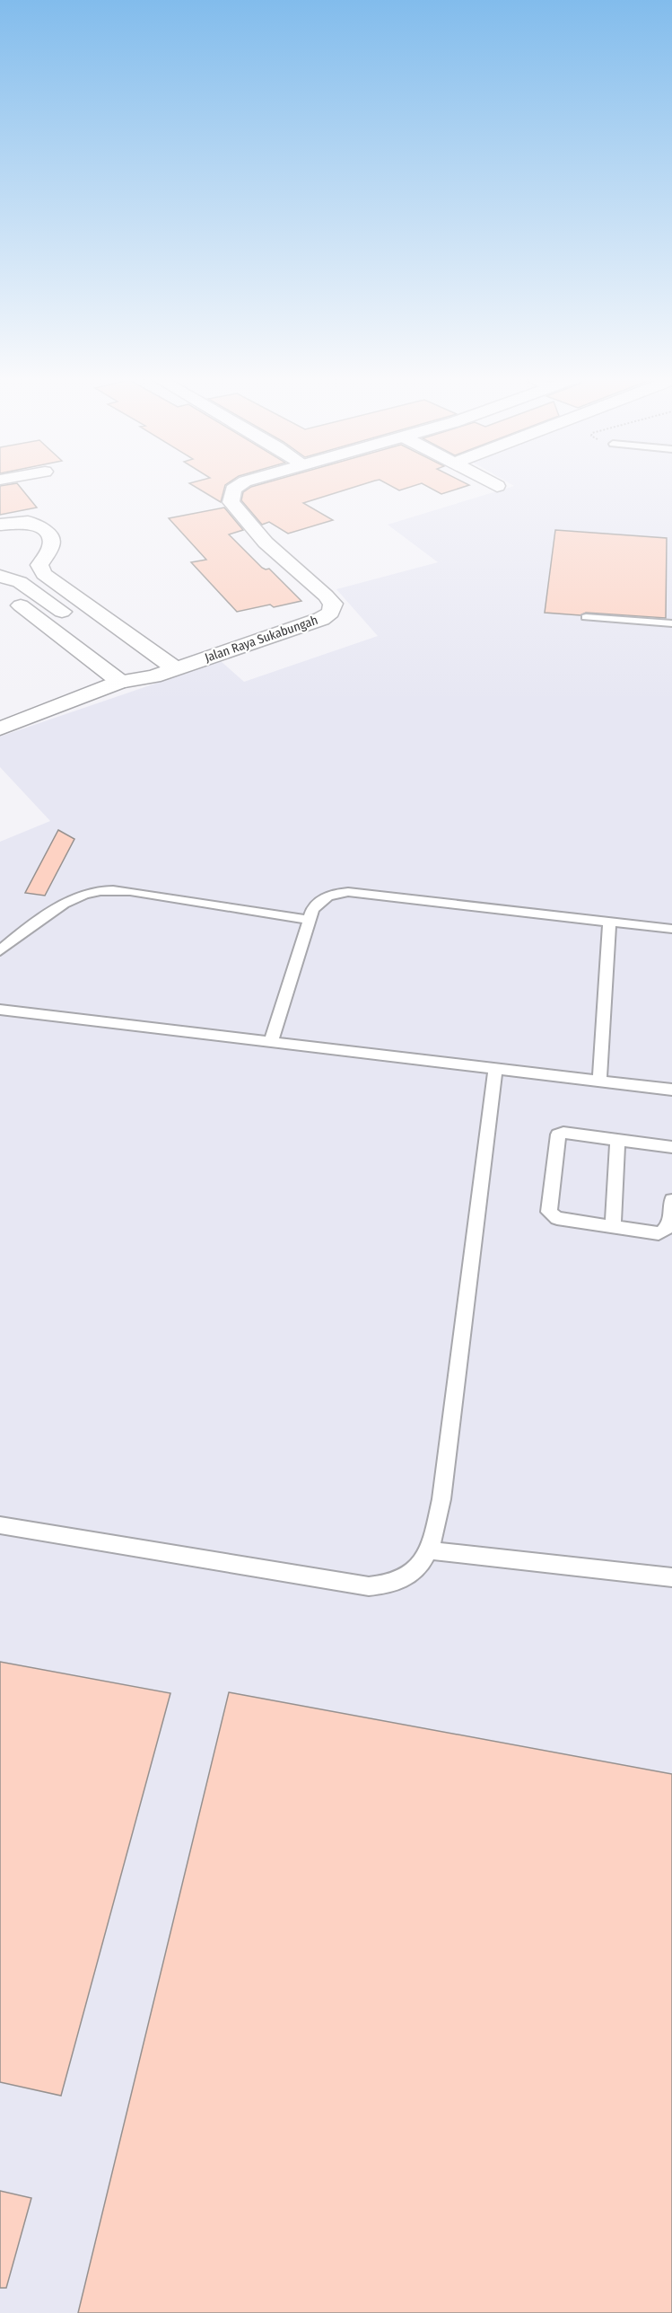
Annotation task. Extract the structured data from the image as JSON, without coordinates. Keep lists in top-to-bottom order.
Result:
{
  "streets": {
    "street": ["Jalan Raya Sukabungah"]
  }
}
